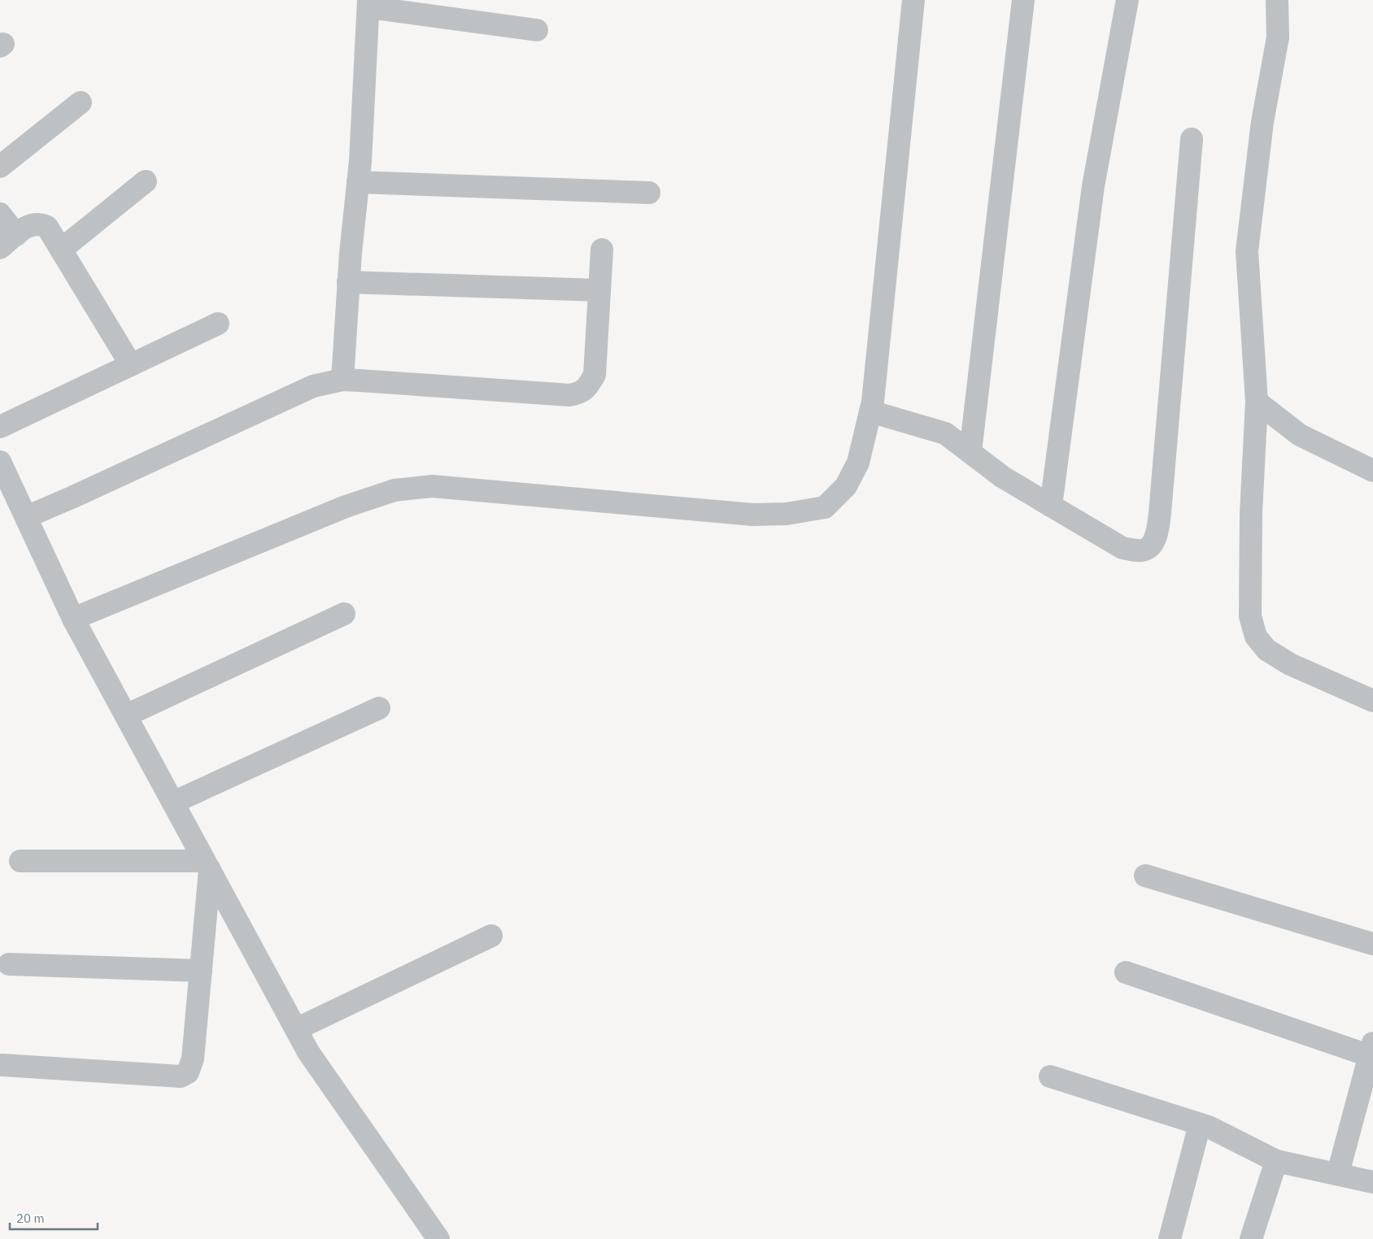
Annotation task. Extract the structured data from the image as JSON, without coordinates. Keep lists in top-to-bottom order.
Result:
{
  "scale_bar": "20 m"
}
